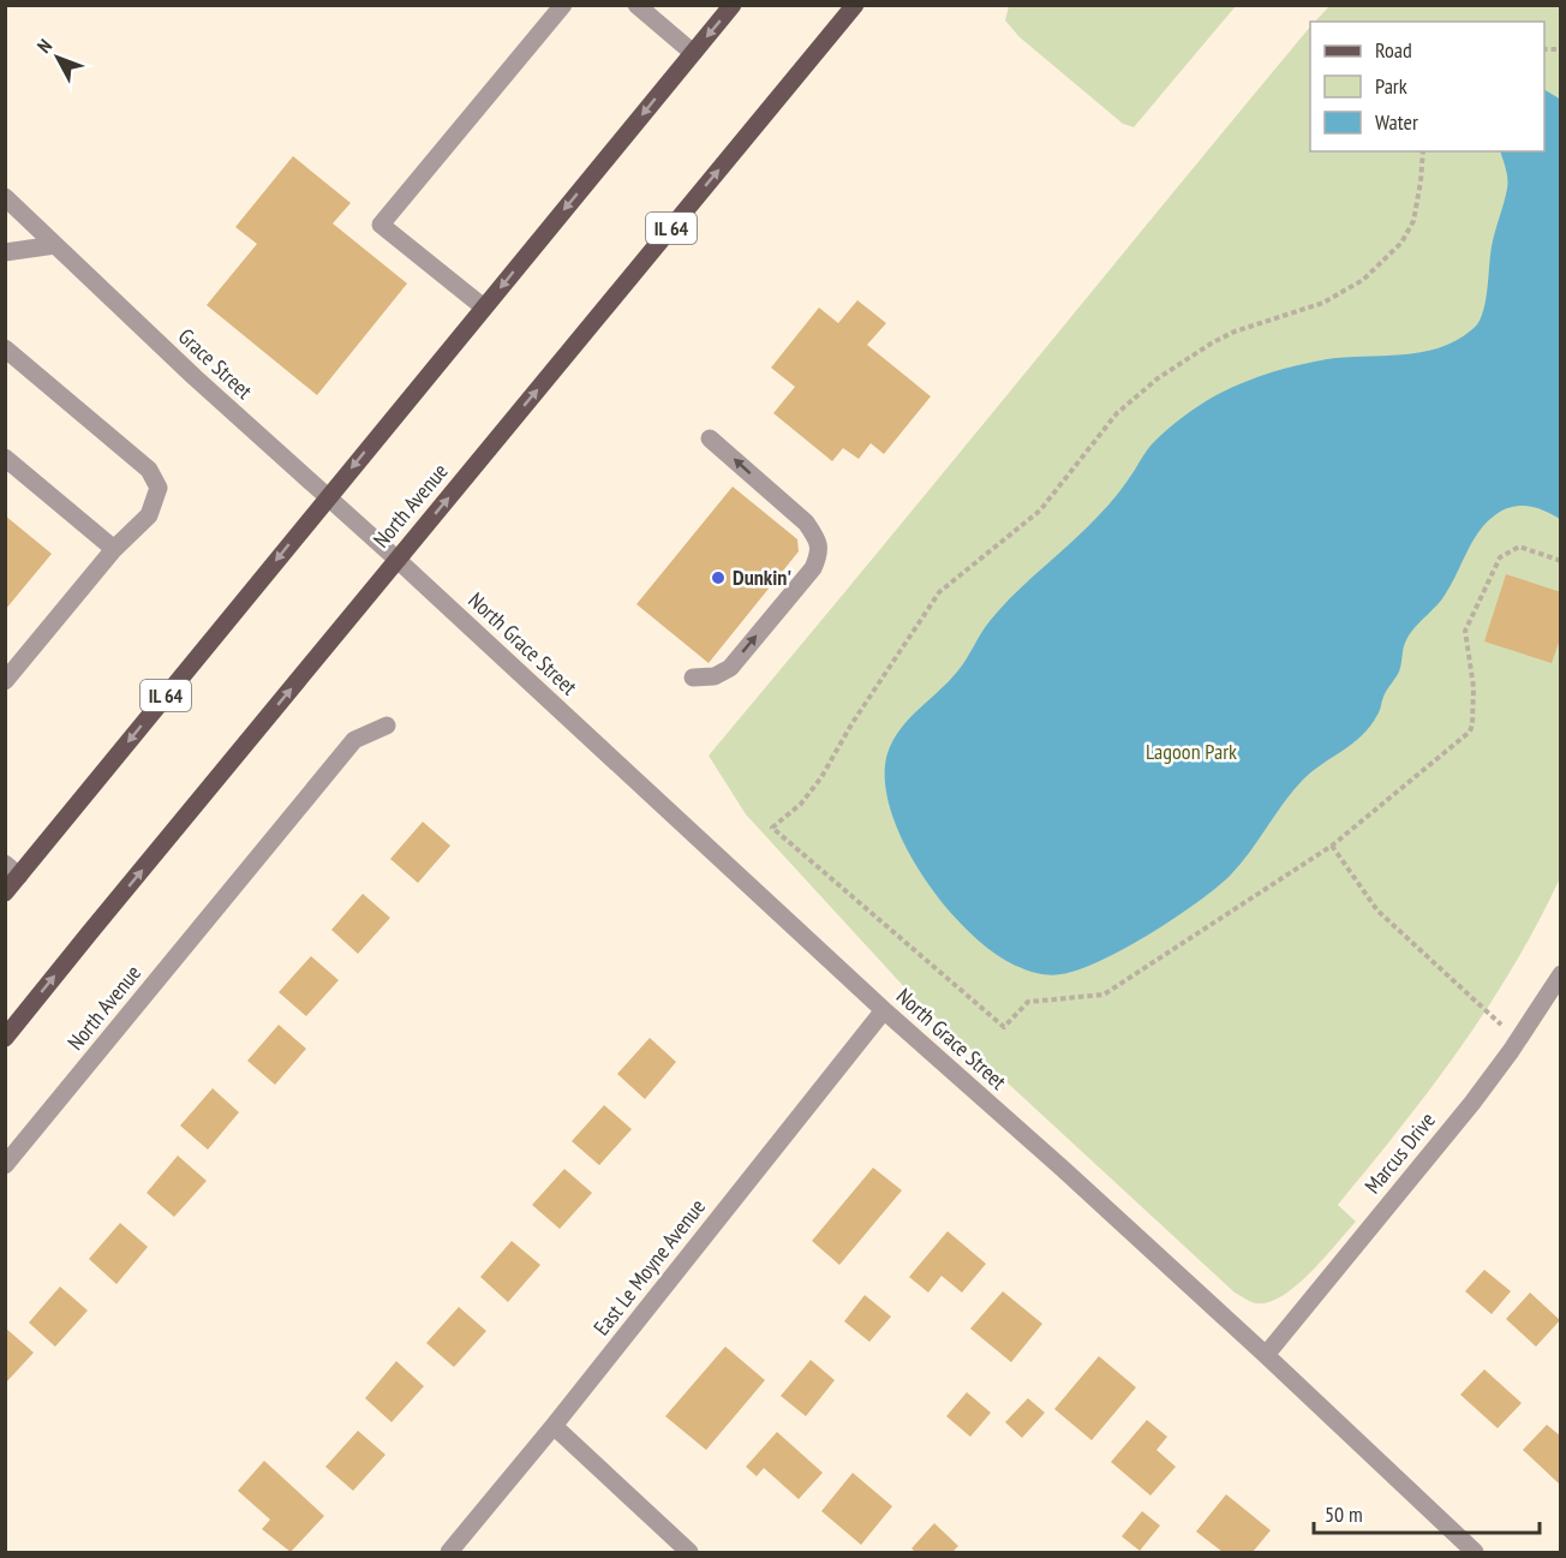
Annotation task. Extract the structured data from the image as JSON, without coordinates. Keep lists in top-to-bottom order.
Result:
{
  "streets": {
    "main road": ["IL 64", "North Avenue"],
    "street": [
      "Grace Street",
      "North Grace Street",
      "Marcus Drive",
      "East Le Moyne Avenue"
    ]
  },
  "crossings": [
    ["IL 64", "Grace Street"],
    ["Grace Street", "North Avenue"],
    ["Grace Street", "North Grace Street"],
    ["North Avenue", "North Grace Street"],
    ["North Grace Street", "Marcus Drive"],
    ["North Grace Street", "East Le Moyne Avenue"]
  ],
  "parks": ["Lagoon Park"],
  "places": ["Dunkin'"],
  "legend": ["Road", "Park", "Water"],
  "scale_bar": "50 m",
  "north": "top left"
}
